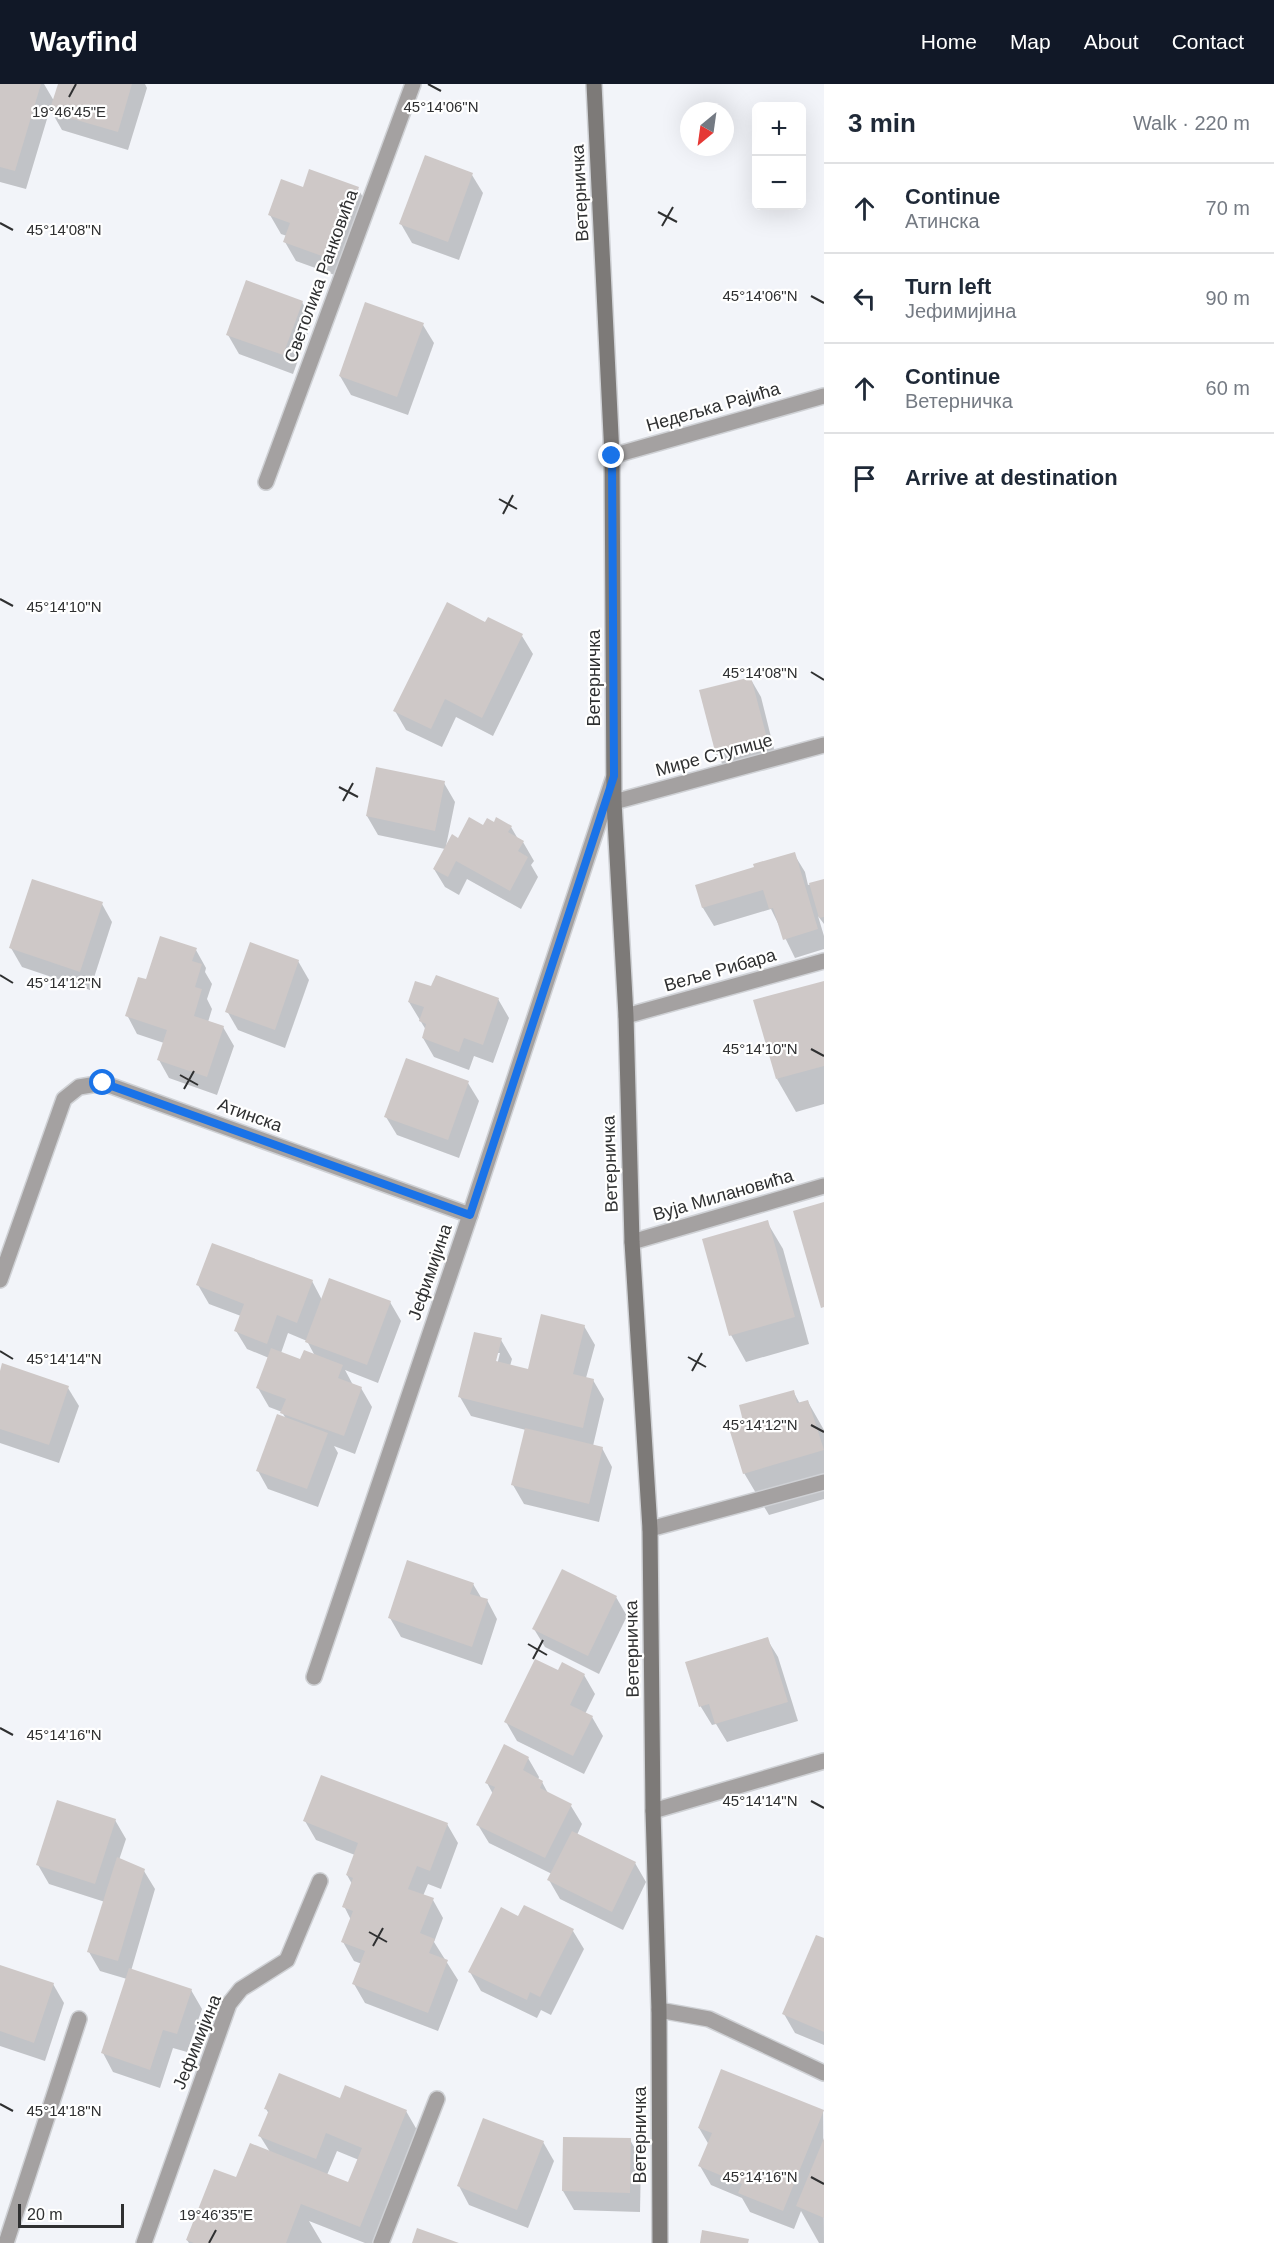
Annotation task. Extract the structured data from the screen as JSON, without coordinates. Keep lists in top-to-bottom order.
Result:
{
  "streets": {
    "street": [
      "Ветерничка",
      "Светолика Ранковића",
      "Недељка Рајића",
      "Мире Ступице",
      "Веље Рибара",
      "Атинска",
      "Вуја Милановића",
      "Јефимијина"
    ]
  },
  "crossings": [
    ["Ветерничка", "Недељка Рајића"],
    ["Ветерничка", "Мире Ступице"],
    ["Ветерничка", "Веље Рибара"],
    ["Ветерничка", "Вуја Милановића"],
    ["Ветерничка", "Јефимијина"],
    ["Атинска", "Јефимијина"]
  ],
  "scale_bar": "20 m",
  "north": "bottom left",
  "page": {
    "header": "Wayfind",
    "nav": [
      "Home",
      "Map",
      "About",
      "Contact"
    ],
    "heading": ["3 min", "Walk · 220 m"],
    "map_buttons": ["+", "−"],
    "list": [
      ["Continue", "Атинска", "70 m"],
      ["Turn left", "Јефимијина", "90 m"],
      ["Continue", "Ветерничка", "60 m"],
      "Arrive at destination"
    ],
    "scale": "20 m"
  },
  "coordinates": [
    "45°14'06\"N",
    "19°46'45\"E",
    "45°14'08\"N",
    "45°14'10\"N",
    "45°14'12\"N",
    "45°14'14\"N",
    "45°14'16\"N",
    "45°14'18\"N",
    "19°46'35\"E"
  ]
}
